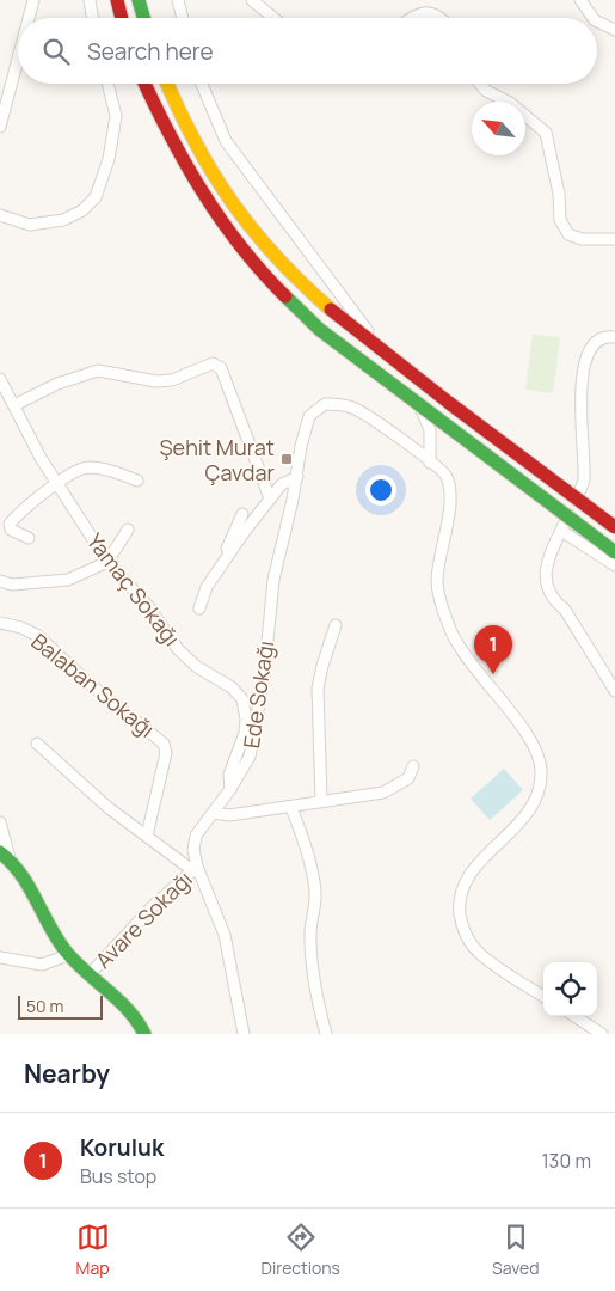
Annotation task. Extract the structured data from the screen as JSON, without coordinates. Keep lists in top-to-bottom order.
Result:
{
  "streets": {
    "street": [
      "Yamaç Sokağı",
      "Balaban Sokağı",
      "Ede Sokağı",
      "Avare Sokağı"
    ]
  },
  "crossings": [
    ["Yamaç Sokağı", "Ede Sokağı"],
    ["Ede Sokağı", "Avare Sokağı"]
  ],
  "places": {
    "transit": ["Şehit Murat Çavdar"]
  },
  "scale_bar": "50 m",
  "north": "top left",
  "page": {
    "search": "Search here",
    "pins": "1",
    "scale": "50 m",
    "heading": "Nearby",
    "list": [
      {
        "mark": "1",
        "name": "Koruluk",
        "note": "Bus stop",
        "value": "130 m"
      }
    ],
    "nav": ["Map", "Directions", "Saved"]
  }
}
